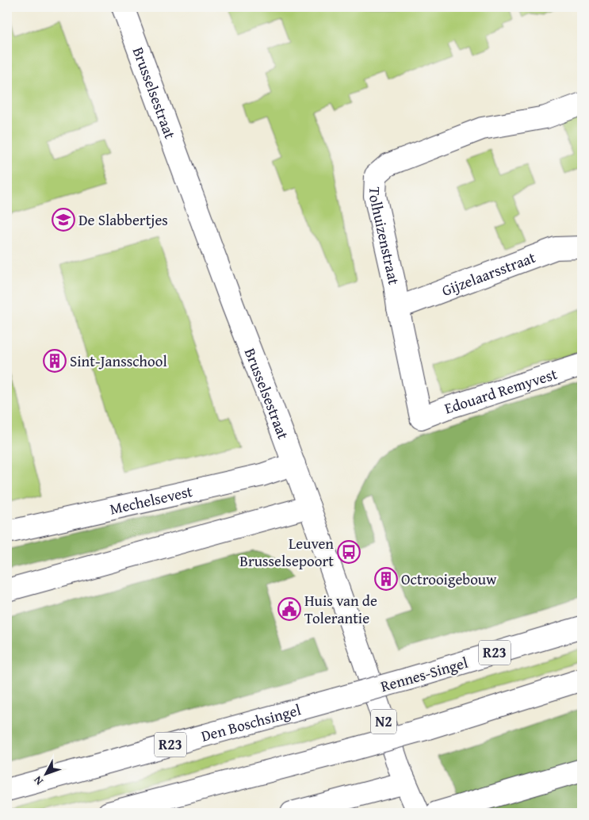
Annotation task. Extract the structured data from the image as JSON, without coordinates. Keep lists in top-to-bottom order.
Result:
{
  "streets": {
    "main road": [
      "Brusselsestraat",
      "Tolhuizenstraat",
      "Gijzelaarsstraat",
      "Edouard Remyvest",
      "Mechelsevest",
      "R23",
      "Rennes-Singel",
      "N2",
      "Den Boschsingel"
    ]
  },
  "crossings": [
    ["Brusselsestraat", "Mechelsevest"],
    ["Brusselsestraat", "N2"],
    ["Tolhuizenstraat", "Gijzelaarsstraat"],
    ["Tolhuizenstraat", "Edouard Remyvest"],
    ["Rennes-Singel", "Den Boschsingel"]
  ],
  "places": {
    "school or university": ["De Slabbertjes"],
    "building": ["Sint-Jansschool", "Octrooigebouw"],
    "bus stop": ["Leuven Brusselsepoort"],
    "public building": ["Huis van de Tolerantie"]
  },
  "north": "bottom left"
}
